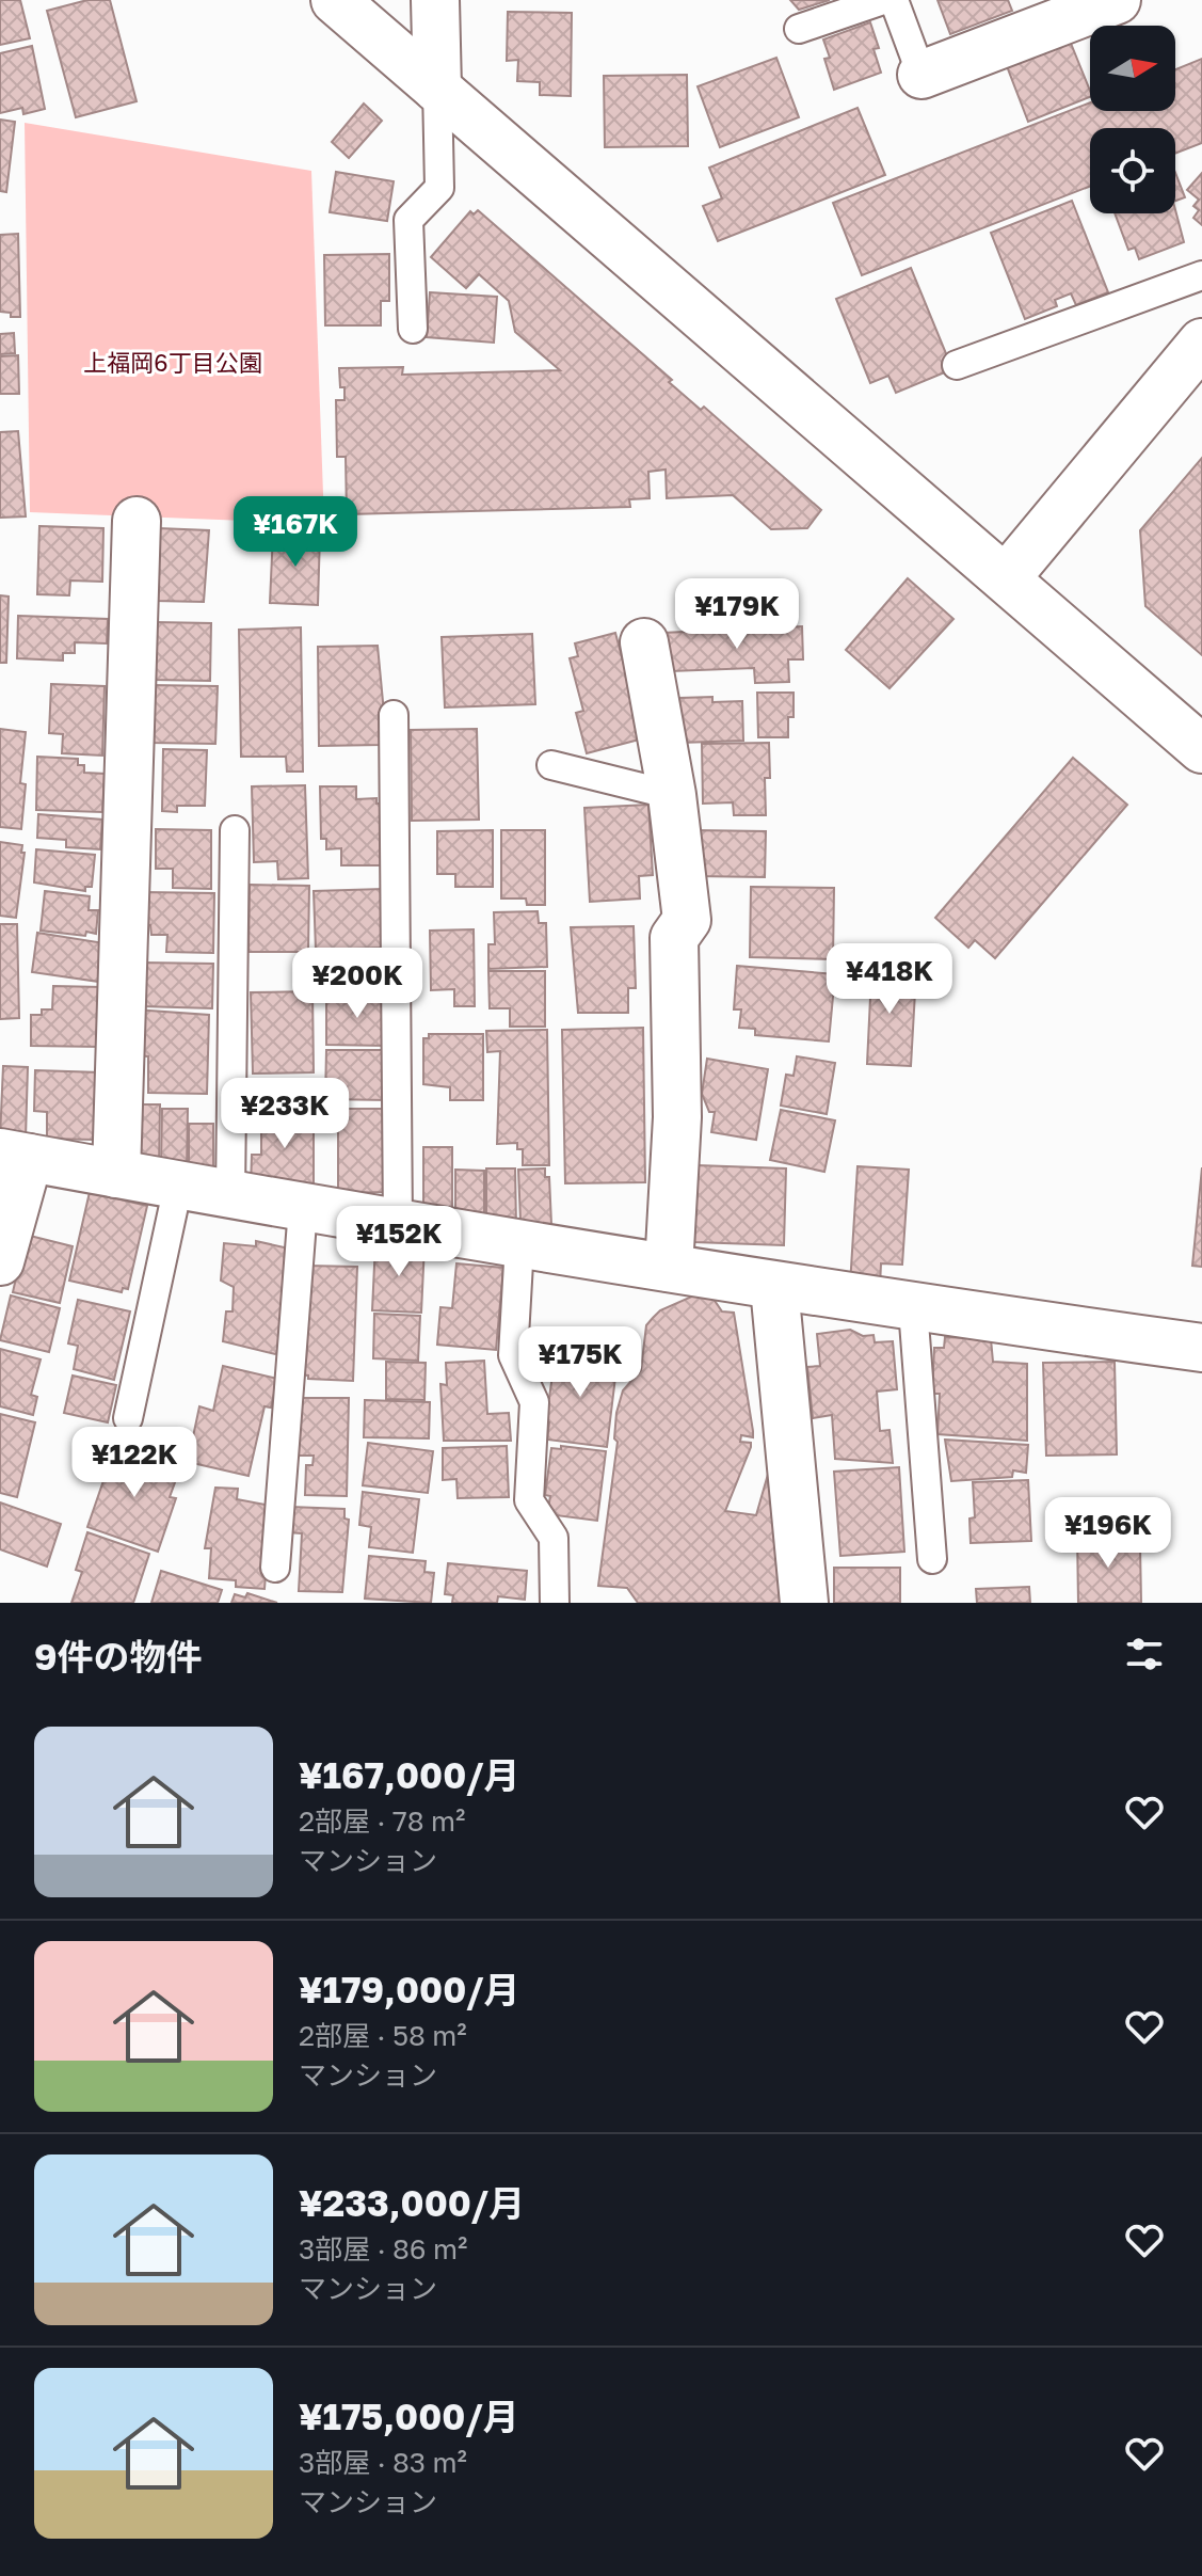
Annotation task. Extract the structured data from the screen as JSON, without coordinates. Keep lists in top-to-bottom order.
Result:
{
  "parks": ["上福岡6丁目公園"],
  "north": "right",
  "page": {
    "price": [
      "¥167K",
      "¥179K",
      "¥418K",
      "¥200K",
      "¥233K",
      "¥152K",
      "¥175K",
      "¥122K",
      "¥196K"
    ],
    "heading": "9件の物件",
    "list": [
      {
        "name": "¥167,000/月",
        "note": "2部屋 · 78 m² · マンション"
      },
      {
        "name": "¥179,000/月",
        "note": "2部屋 · 58 m² · マンション"
      },
      {
        "name": "¥233,000/月",
        "note": "3部屋 · 86 m² · マンション"
      },
      {
        "name": "¥175,000/月",
        "note": "3部屋 · 83 m² · マンション"
      }
    ]
  }
}
